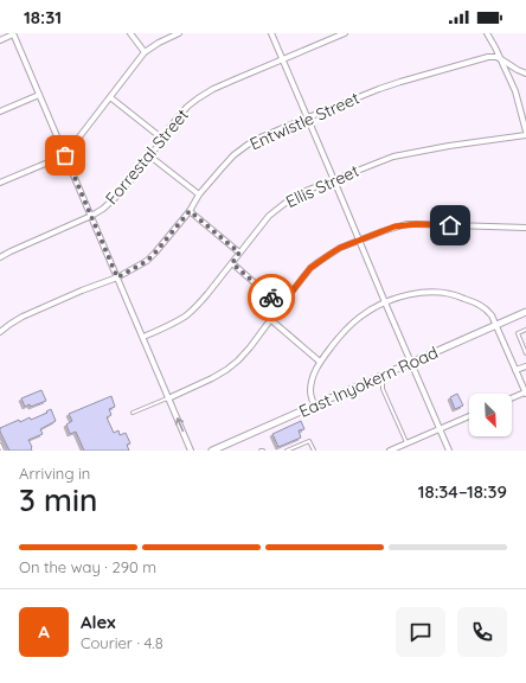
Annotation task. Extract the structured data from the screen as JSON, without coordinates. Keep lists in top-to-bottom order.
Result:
{
  "streets": {
    "street": [
      "Entwistle Street",
      "Forrestal Street",
      "Ellis Street",
      "East Inyokern Road"
    ]
  },
  "north": "bottom right",
  "page": {
    "status": "18:31",
    "heading": ["3 min", "Arriving in", "18:34–18:39"],
    "panel": ["Alex", "Courier · 4.8"],
    "bar": "On the way · 290 m",
    "round": "A"
  }
}
